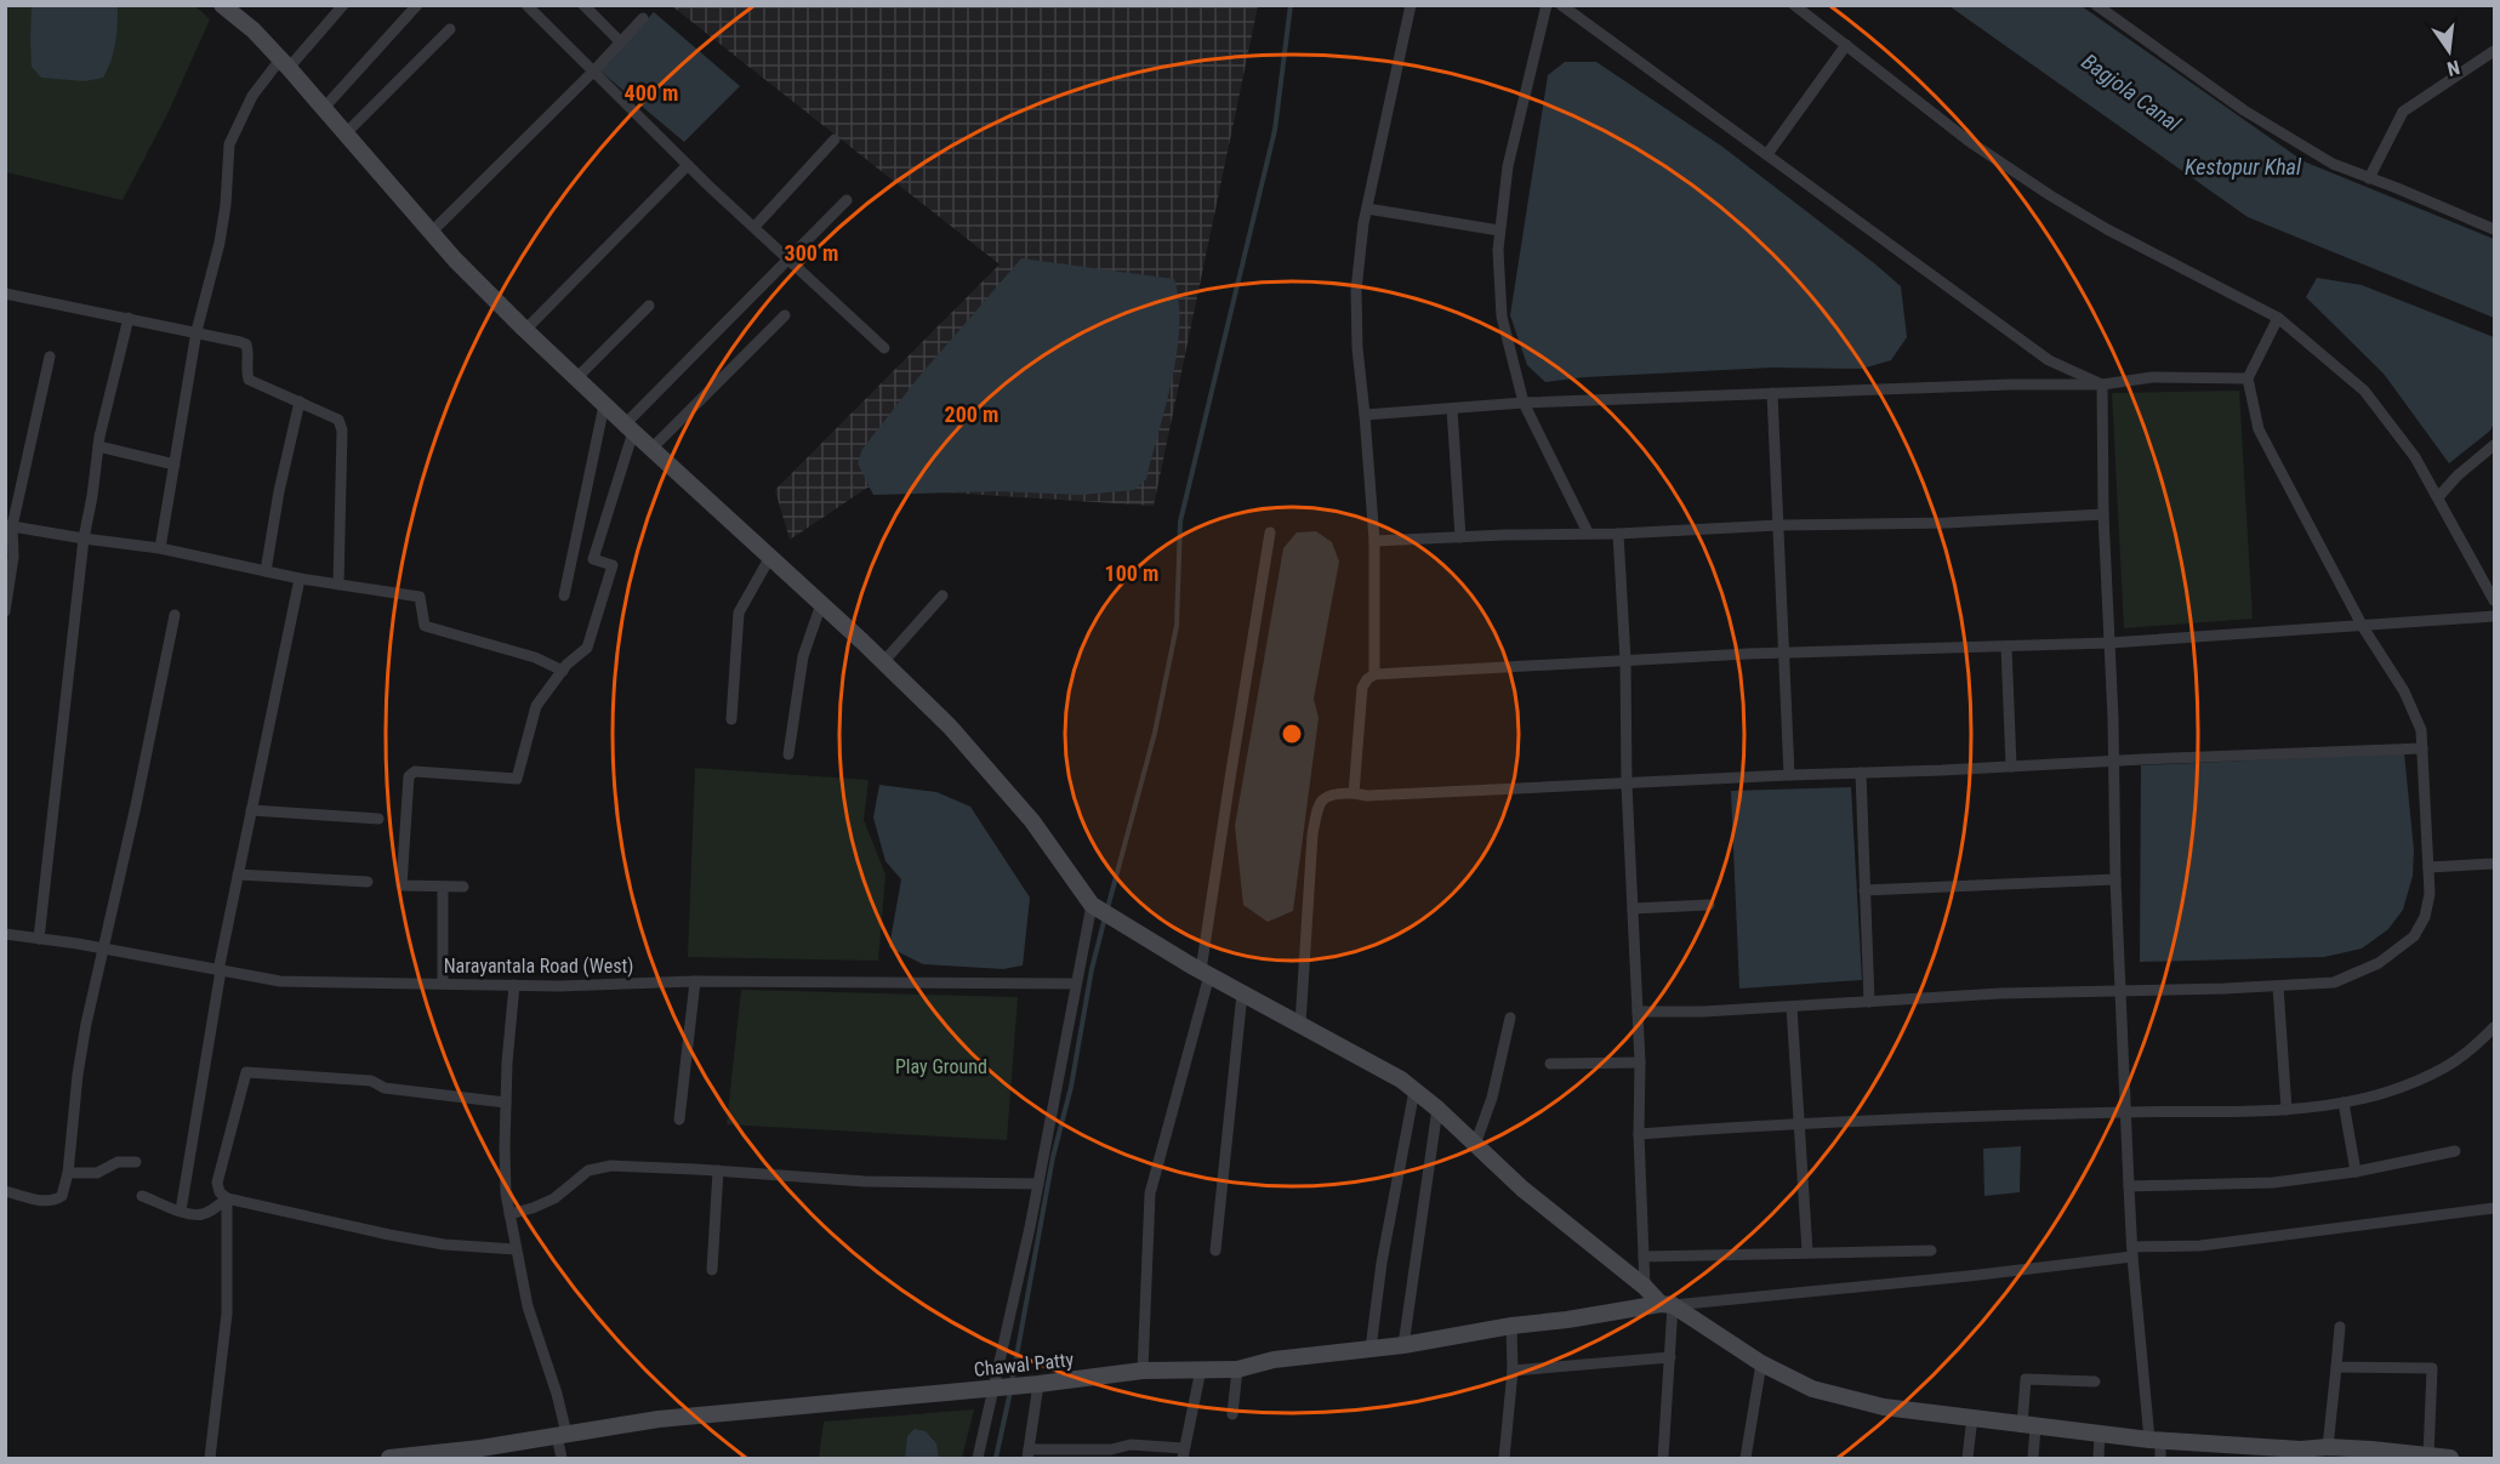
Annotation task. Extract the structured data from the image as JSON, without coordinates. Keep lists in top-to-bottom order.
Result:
{
  "streets": {
    "street": ["Narayantala Road (West)", "Chawal Patty"]
  },
  "water": ["Bagjola Canal", "Kestopur Khal"],
  "parks": ["Play Ground"],
  "north": "bottom",
  "rings": [
    "400 m",
    "300 m",
    "200 m",
    "100 m"
  ]
}
